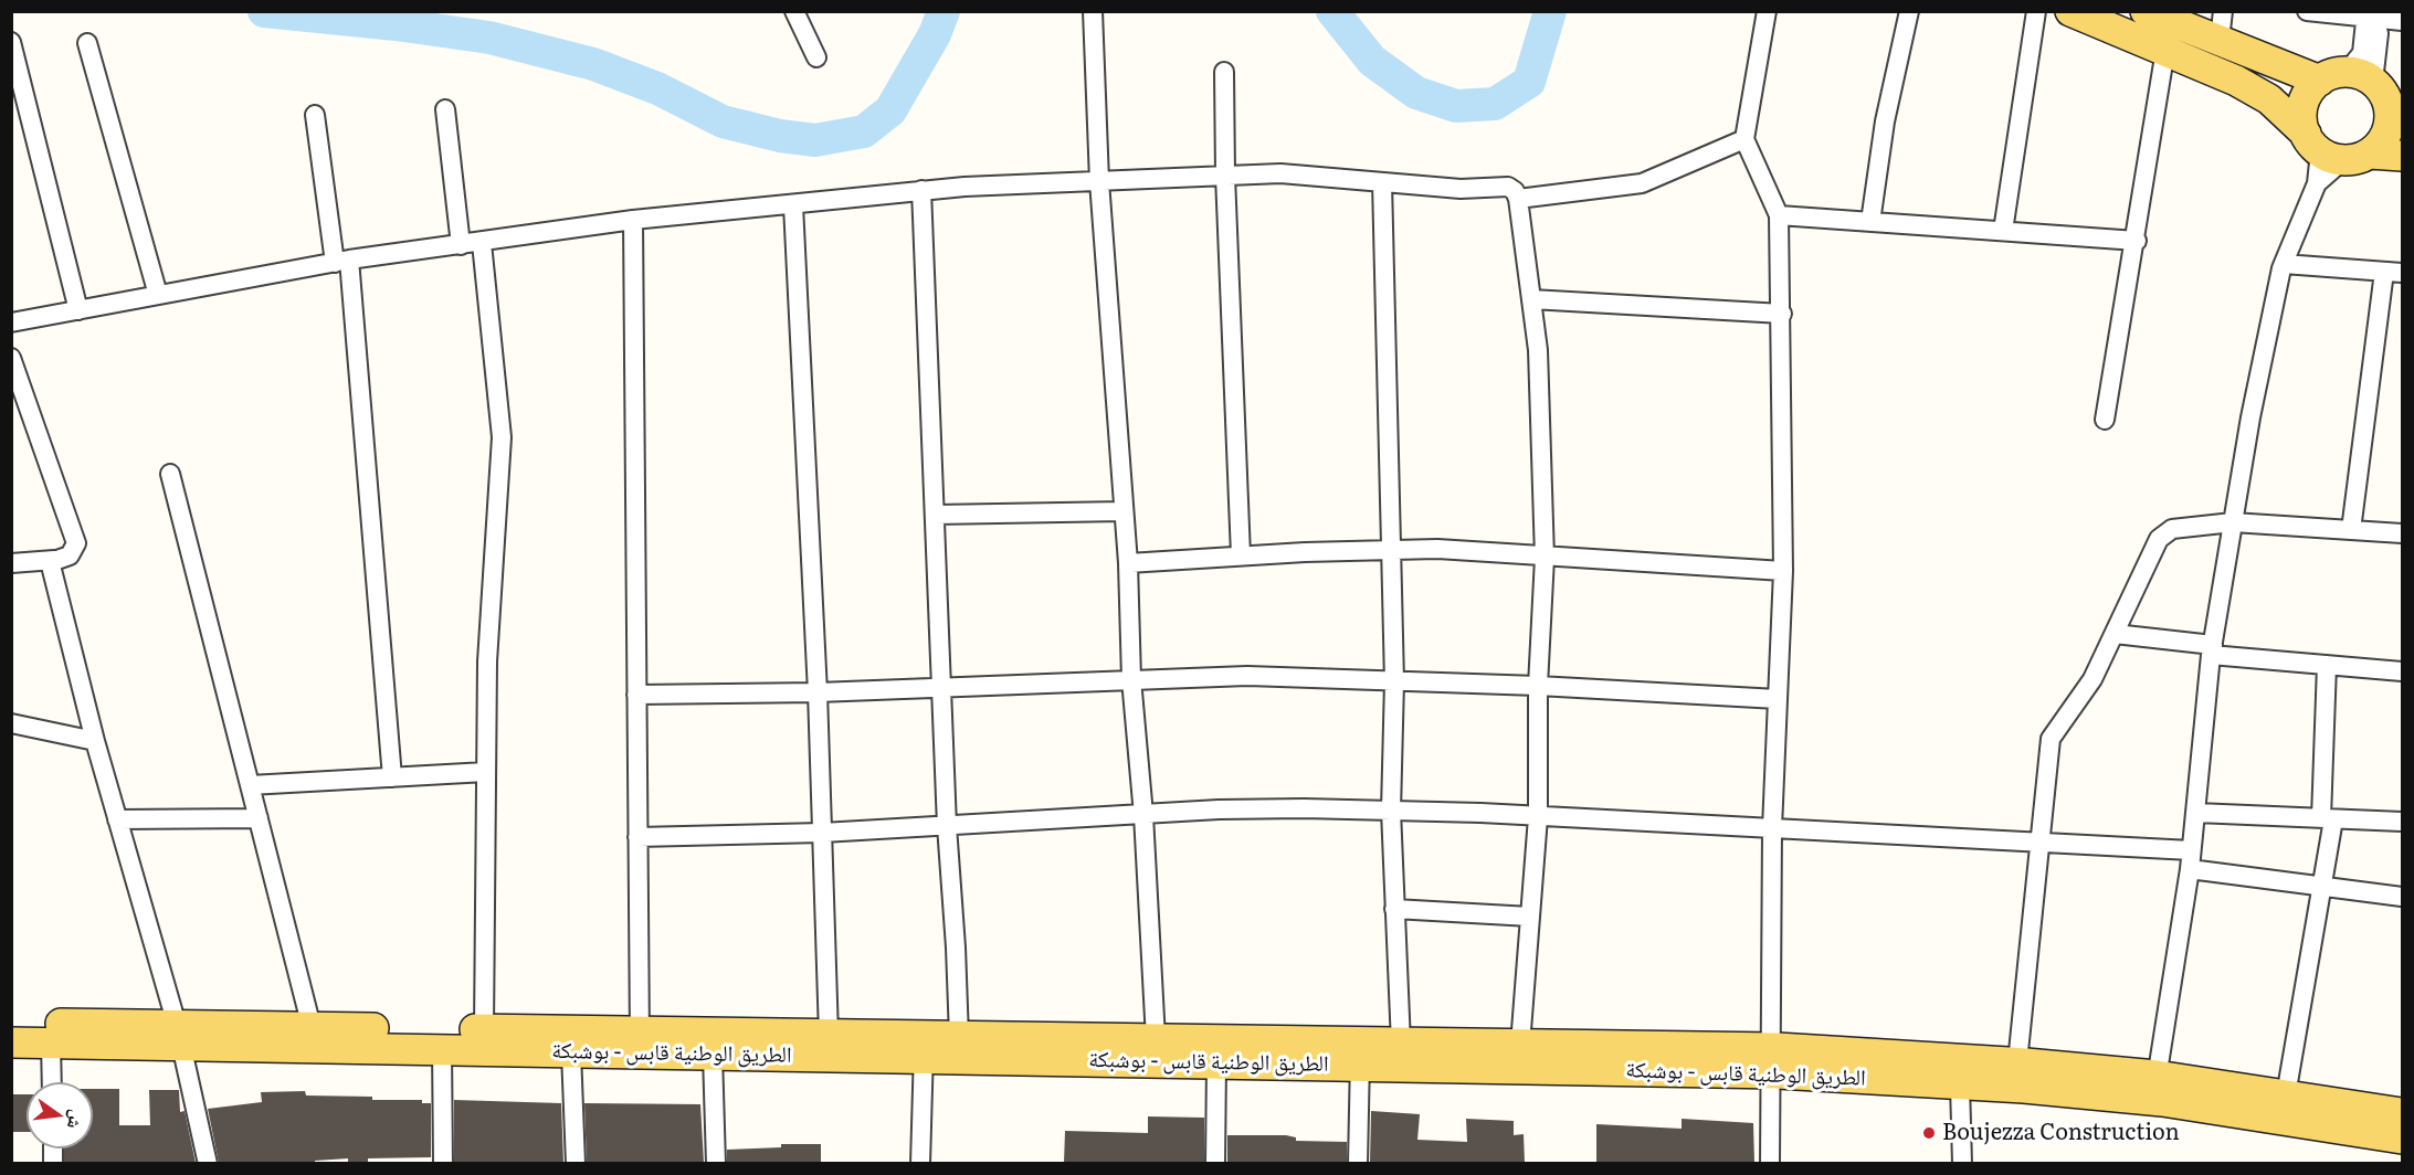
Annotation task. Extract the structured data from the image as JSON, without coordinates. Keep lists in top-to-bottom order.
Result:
{
  "streets": {
    "main road": ["الطريق الوطنية قابس - بوشبكة"]
  },
  "places": ["Boujezza Construction"],
  "north": "right"
}
